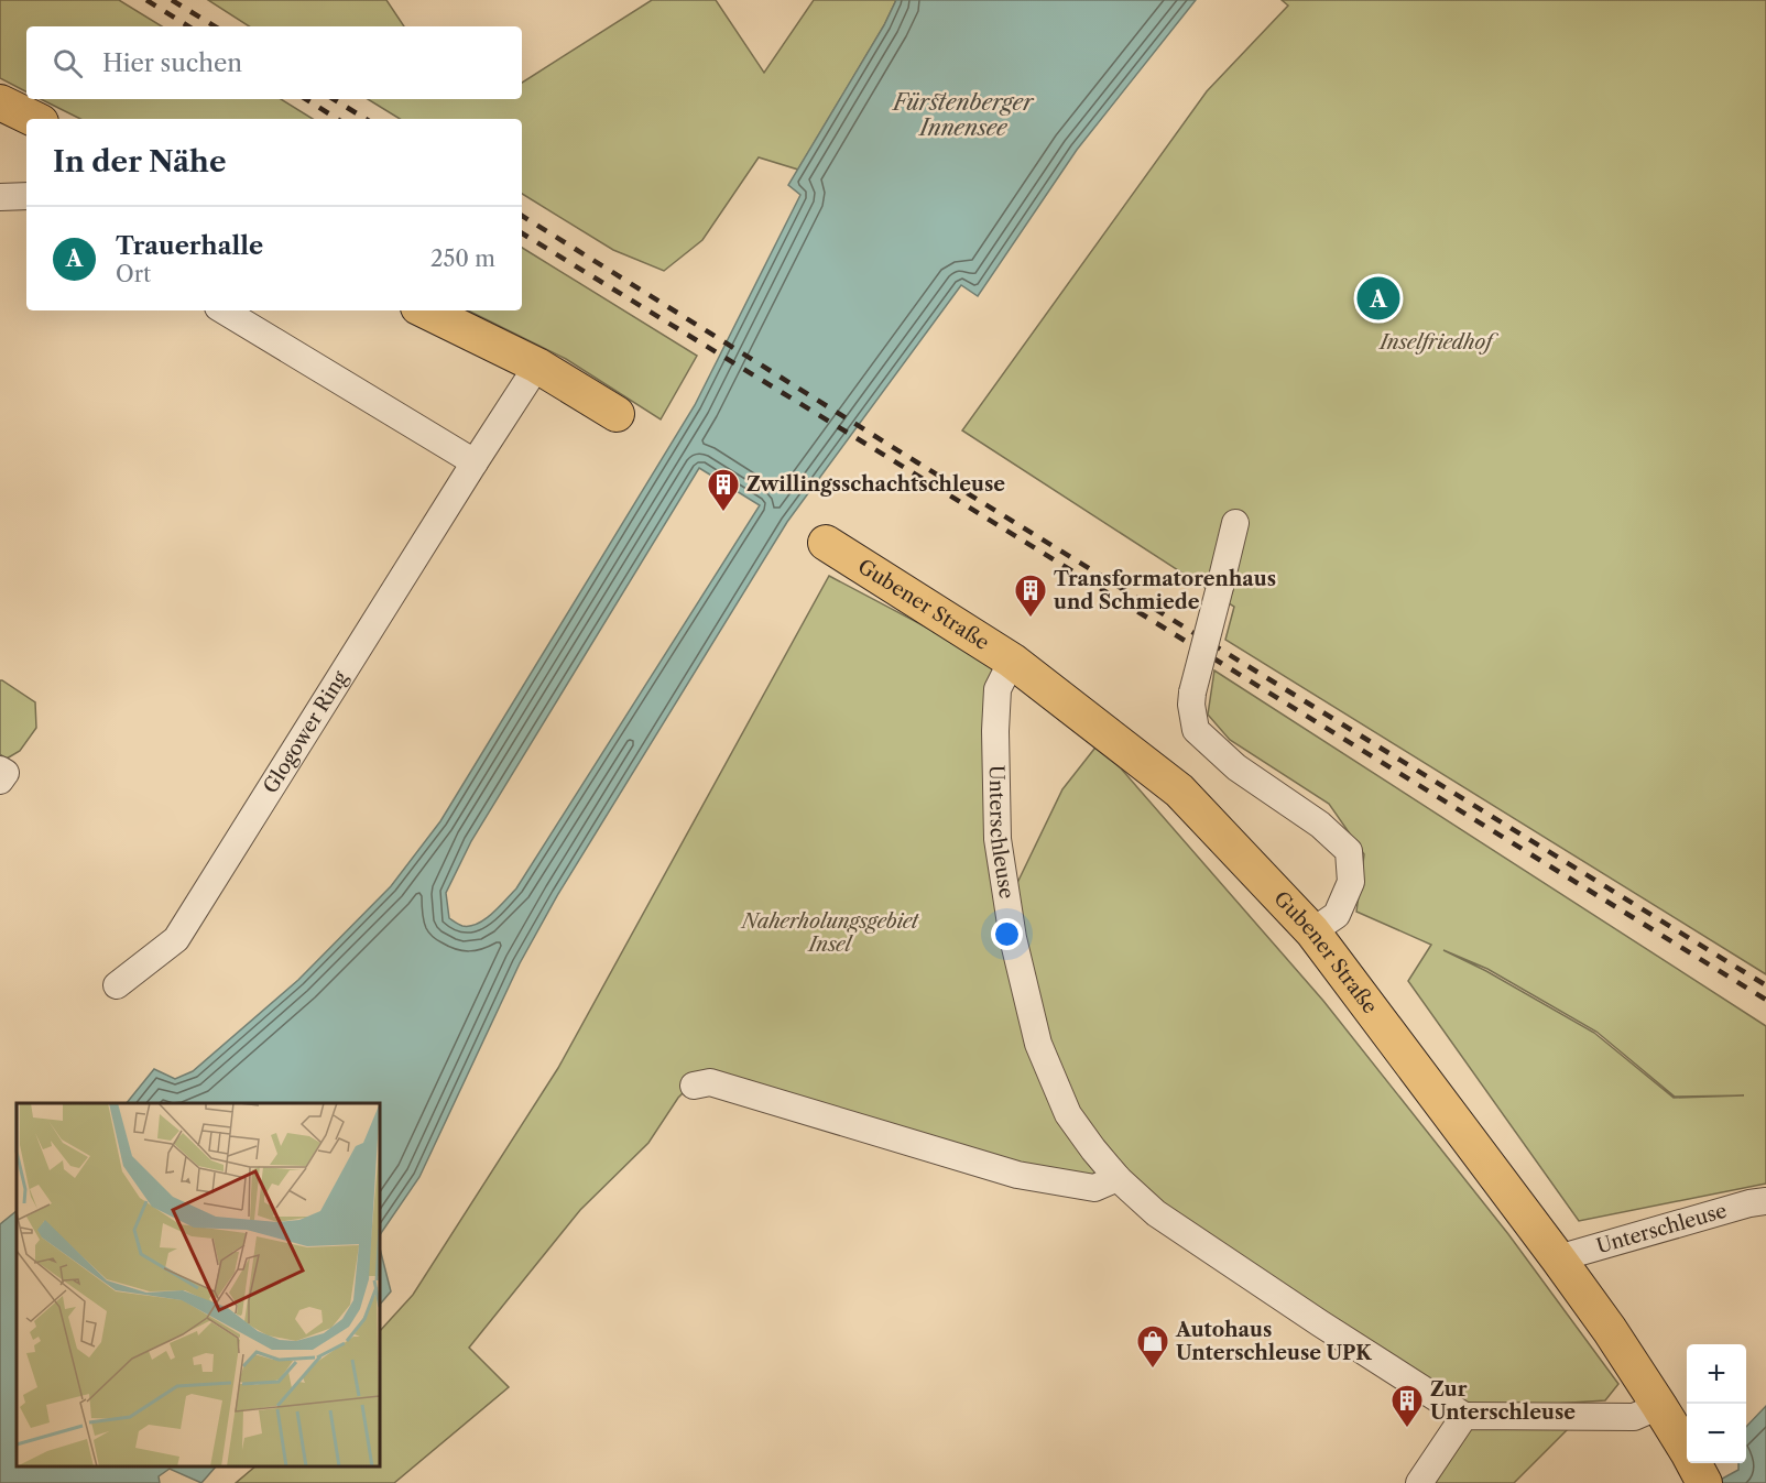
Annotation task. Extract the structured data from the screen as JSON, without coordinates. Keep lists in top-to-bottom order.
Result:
{
  "streets": {
    "main road": ["Gubener Straße"],
    "street": ["Glogower Ring", "Unterschleuse"]
  },
  "crossings": [
    ["Gubener Straße", "Unterschleuse"]
  ],
  "water": ["Fürstenberger Innensee"],
  "parks": ["Inselfriedhof", "Naherholungsgebiet Insel"],
  "places": {
    "building": ["Zwillingsschachtschleuse", "Transformatorenhaus und Schmiede", "Zur Unterschleuse"],
    "shop": ["Autohaus Unterschleuse UPK"]
  },
  "page": {
    "search": "Hier suchen",
    "heading": "In der Nähe",
    "list": [
      {
        "mark": "A",
        "name": "Trauerhalle",
        "note": "Ort",
        "value": "250 m"
      }
    ],
    "pins": "A",
    "map_buttons": ["+", "−"]
  }
}
